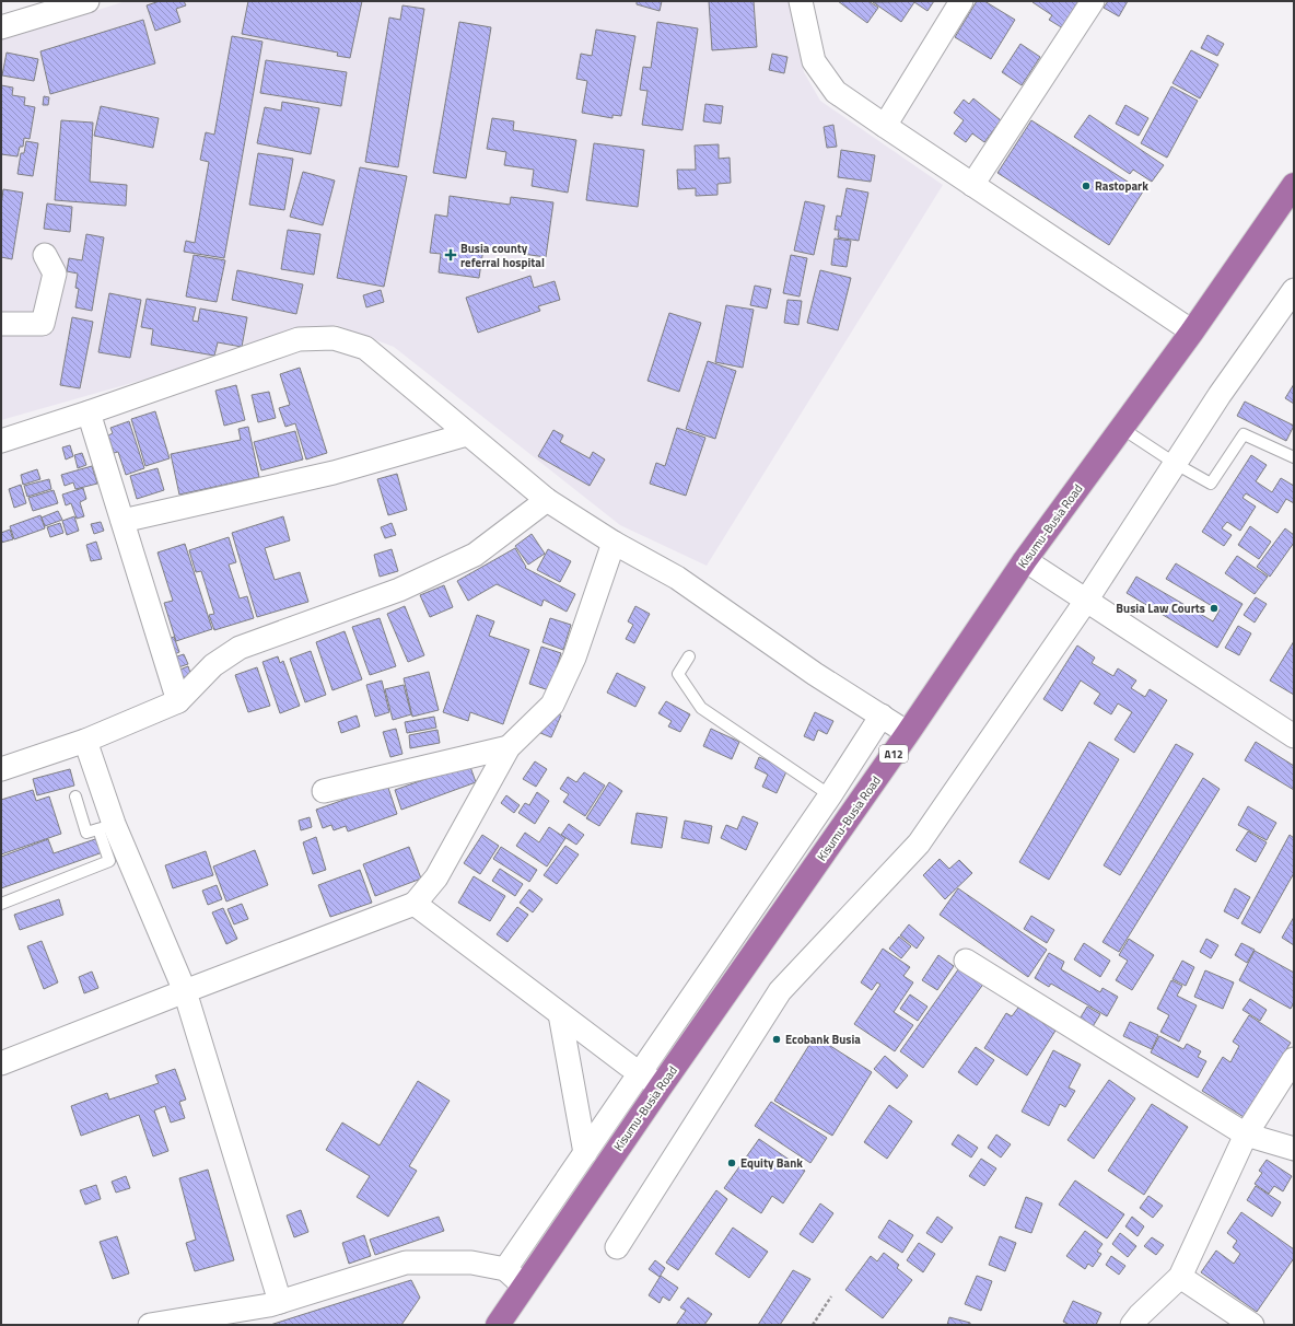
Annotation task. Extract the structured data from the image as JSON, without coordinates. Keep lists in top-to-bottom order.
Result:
{
  "streets": {
    "highway": ["Kisumu-Busia Road", "A12"]
  },
  "places": {
    "other": [
      "Rastopark",
      "Busia Law Courts",
      "Ecobank Busia",
      "Equity Bank"
    ],
    "health": ["Busia county referral hospital"]
  }
}
